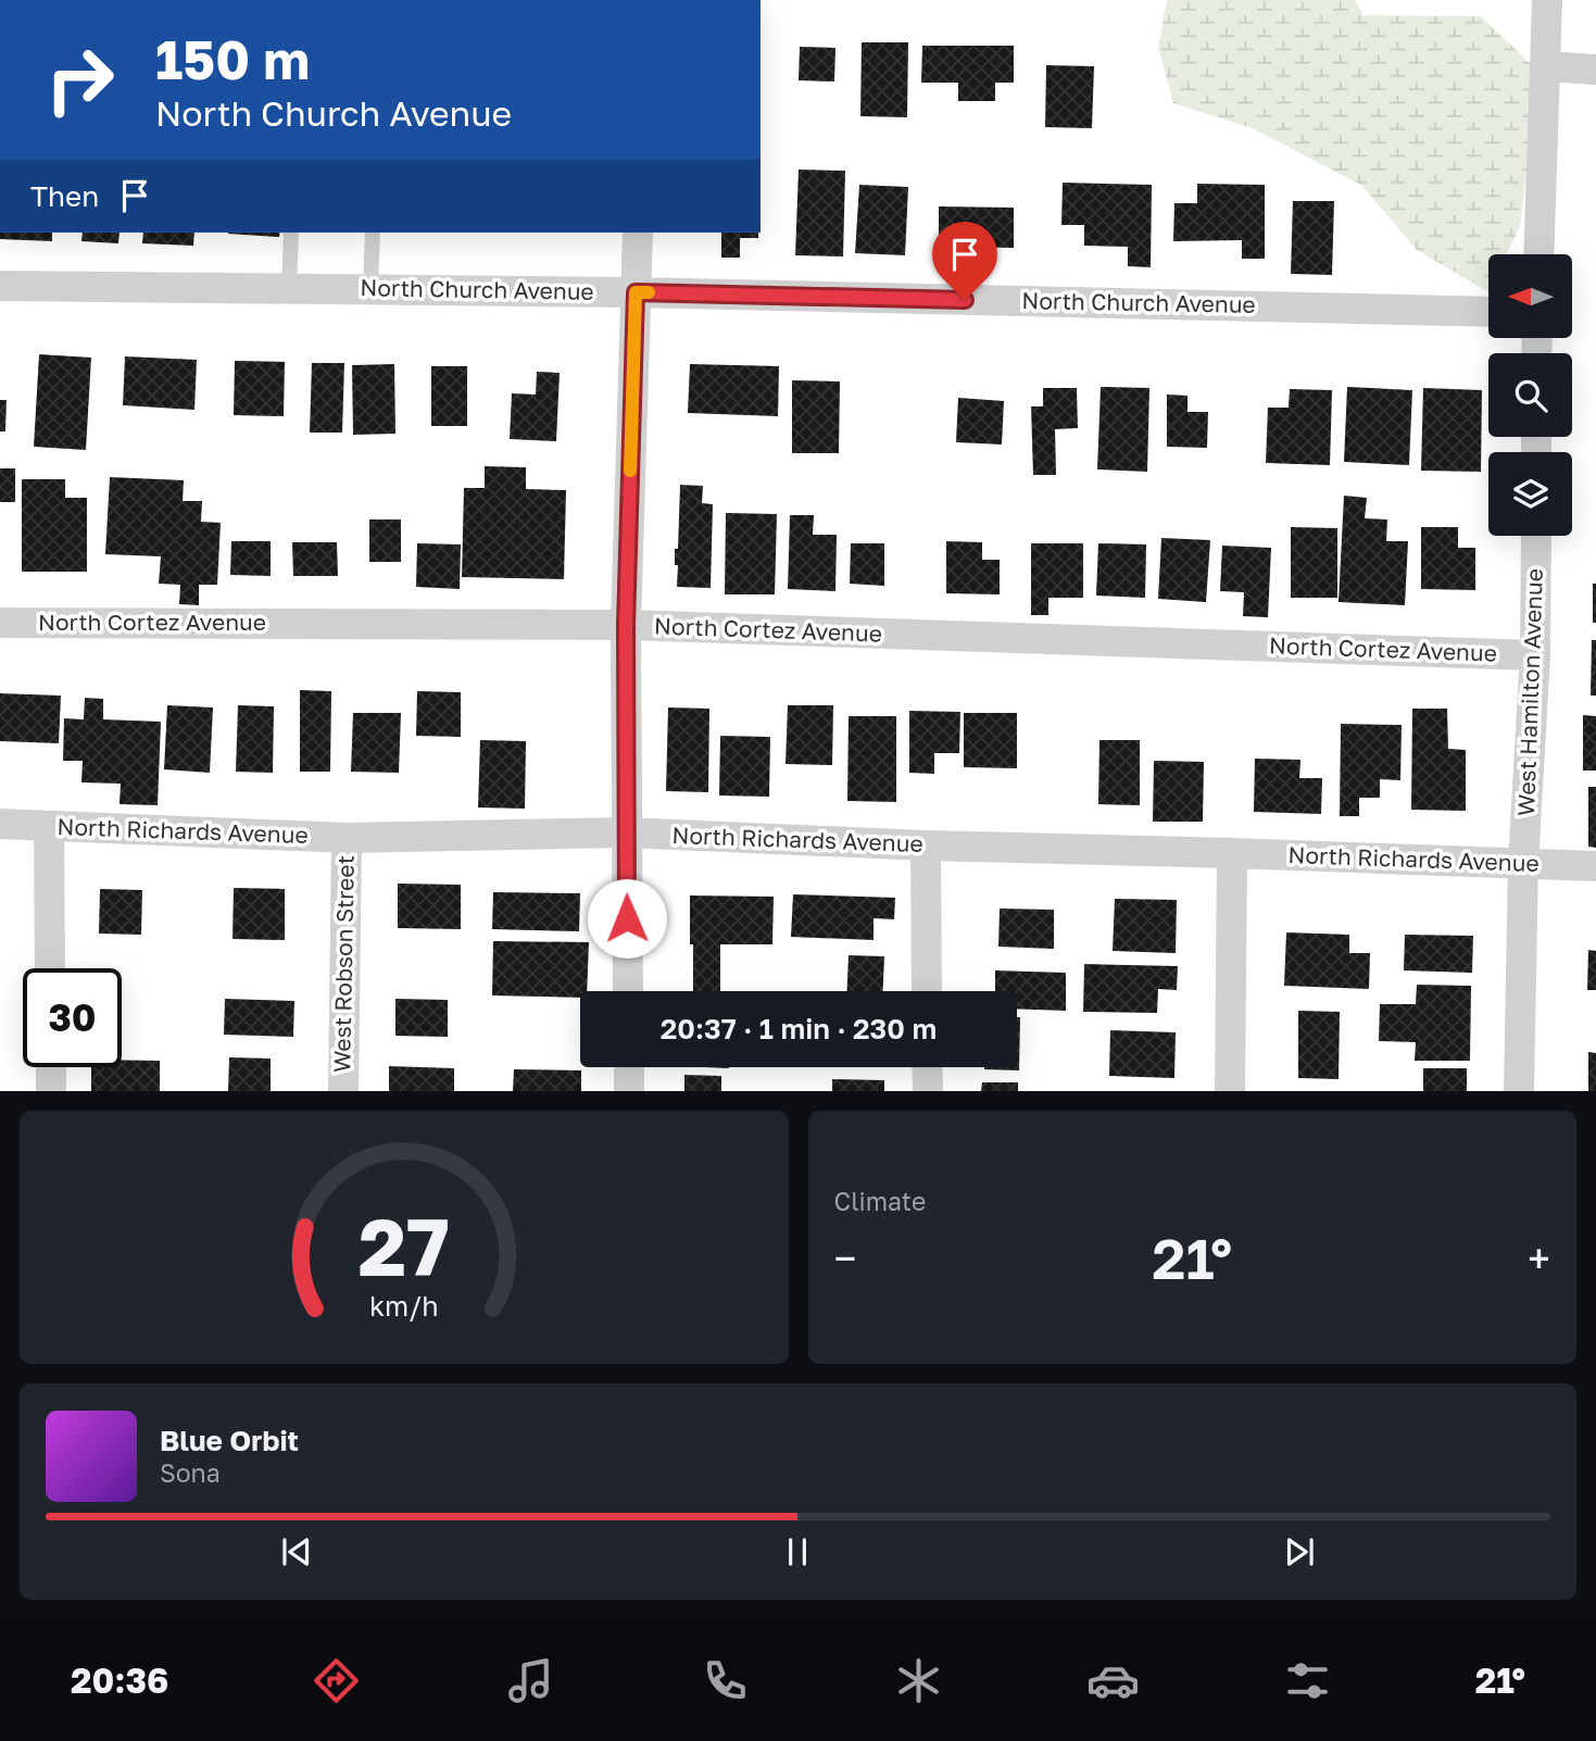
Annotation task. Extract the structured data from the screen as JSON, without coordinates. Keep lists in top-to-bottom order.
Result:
{
  "streets": {
    "street": [
      "North Church Avenue",
      "North Cortez Avenue",
      "West Hamilton Avenue",
      "North Richards Avenue",
      "West Robson Street"
    ]
  },
  "crossings": [
    ["North Cortez Avenue", "West Hamilton Avenue"],
    ["West Hamilton Avenue", "North Richards Avenue"],
    ["North Richards Avenue", "West Robson Street"]
  ],
  "north": "left",
  "page": {
    "turn": ["150 m", "North Church Avenue"],
    "then": "Then",
    "limit": "30",
    "trip": "20:37 · 1 min · 230 m",
    "tile": "Climate",
    "heat": ["−", "21°", "+"],
    "song": ["Blue Orbit", "Sona"],
    "tabs": ["20:36", "21°"],
    "gauge": ["27", "km/h"]
  }
}
